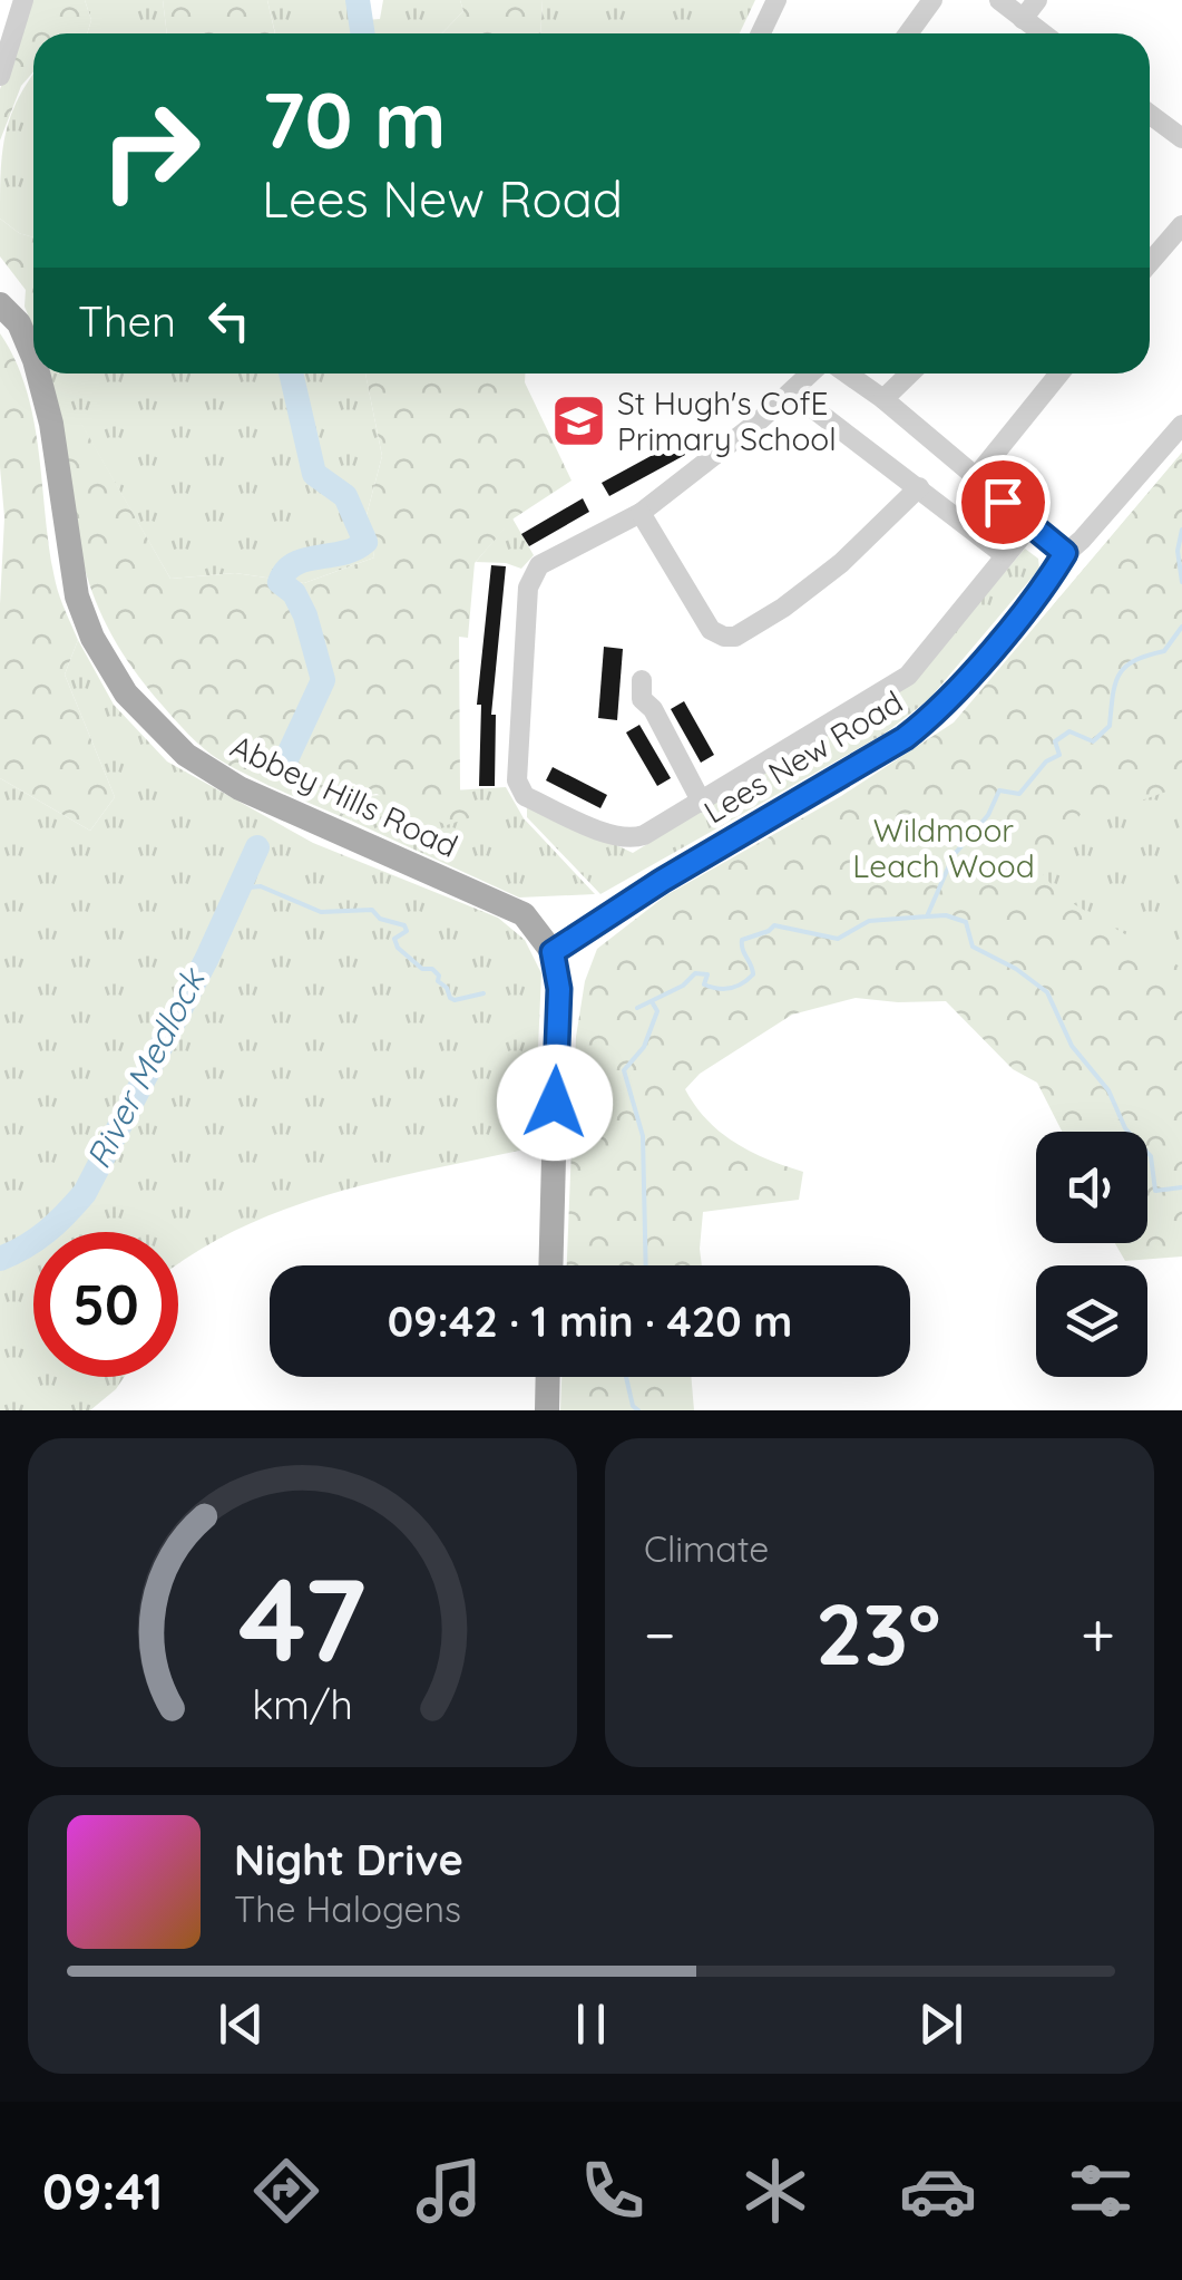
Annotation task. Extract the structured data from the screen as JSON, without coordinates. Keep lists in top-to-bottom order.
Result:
{
  "streets": {
    "main road": ["Abbey Hills Road"],
    "street": ["Lees New Road"]
  },
  "crossings": [
    ["Lees New Road", "Abbey Hills Road"]
  ],
  "water": ["River Medlock"],
  "parks": ["Wildmoor Leach Wood"],
  "places": {
    "school or university": ["St Hugh's CofE Primary School"]
  },
  "page": {
    "turn": ["70 m", "Lees New Road"],
    "then": "Then",
    "limit": "50",
    "trip": "09:42 · 1 min · 420 m",
    "tile": "Climate",
    "heat": ["−", "23°", "+"],
    "song": ["Night Drive", "The Halogens"],
    "tabs": "09:41",
    "gauge": ["47", "km/h"]
  }
}
